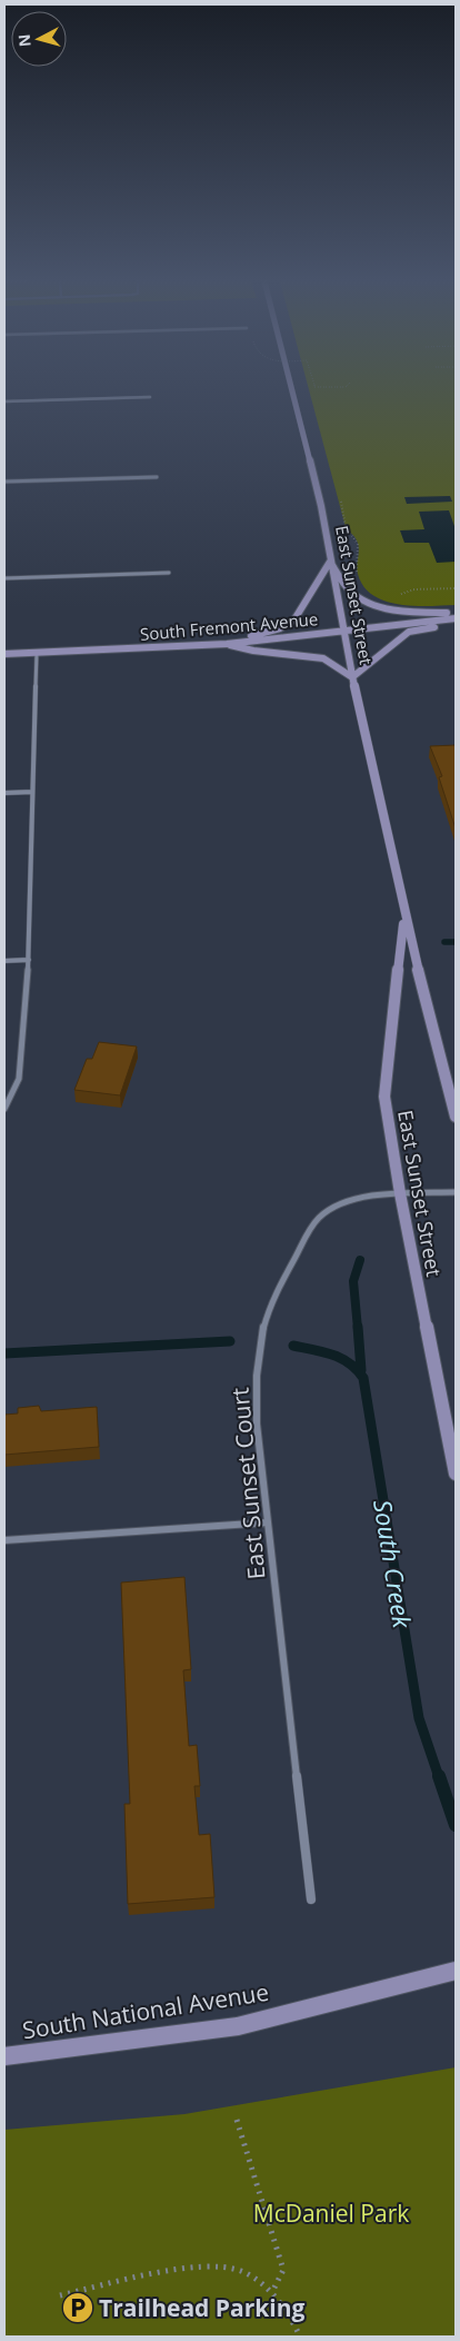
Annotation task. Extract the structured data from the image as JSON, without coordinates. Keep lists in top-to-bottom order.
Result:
{
  "streets": {
    "main road": ["East Sunset Street", "South Fremont Avenue", "South National Avenue"],
    "street": ["East Sunset Court"]
  },
  "crossings": [
    ["East Sunset Street", "South Fremont Avenue"],
    ["East Sunset Street", "East Sunset Court"]
  ],
  "water": ["South Creek"],
  "parks": ["McDaniel Park"],
  "places": {
    "parking": ["Trailhead Parking"]
  },
  "north": "left"
}
